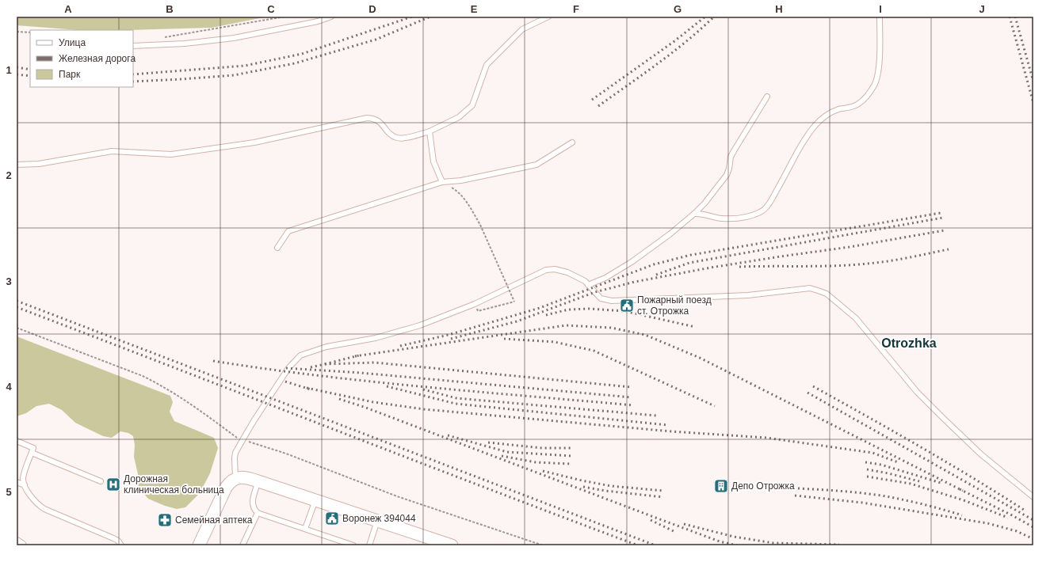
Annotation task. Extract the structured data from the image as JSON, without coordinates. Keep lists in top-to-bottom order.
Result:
{
  "districts": ["Otrozhka"],
  "places": {
    "public building": ["Пожарный поезд ст. Отрожка", "Воронеж 394044"],
    "hospital": ["Дорожная клиническая больница"],
    "building": ["Депо Отрожка"],
    "pharmacy": ["Семейная аптека"]
  },
  "legend": ["Улица", "Железная дорога", "Парк"],
  "grid": {
    "columns": [
      "A",
      "B",
      "C",
      "D",
      "E",
      "F",
      "G",
      "H",
      "I",
      "J"
    ],
    "rows": [
      "1",
      "2",
      "3",
      "4",
      "5"
    ]
  }
}
